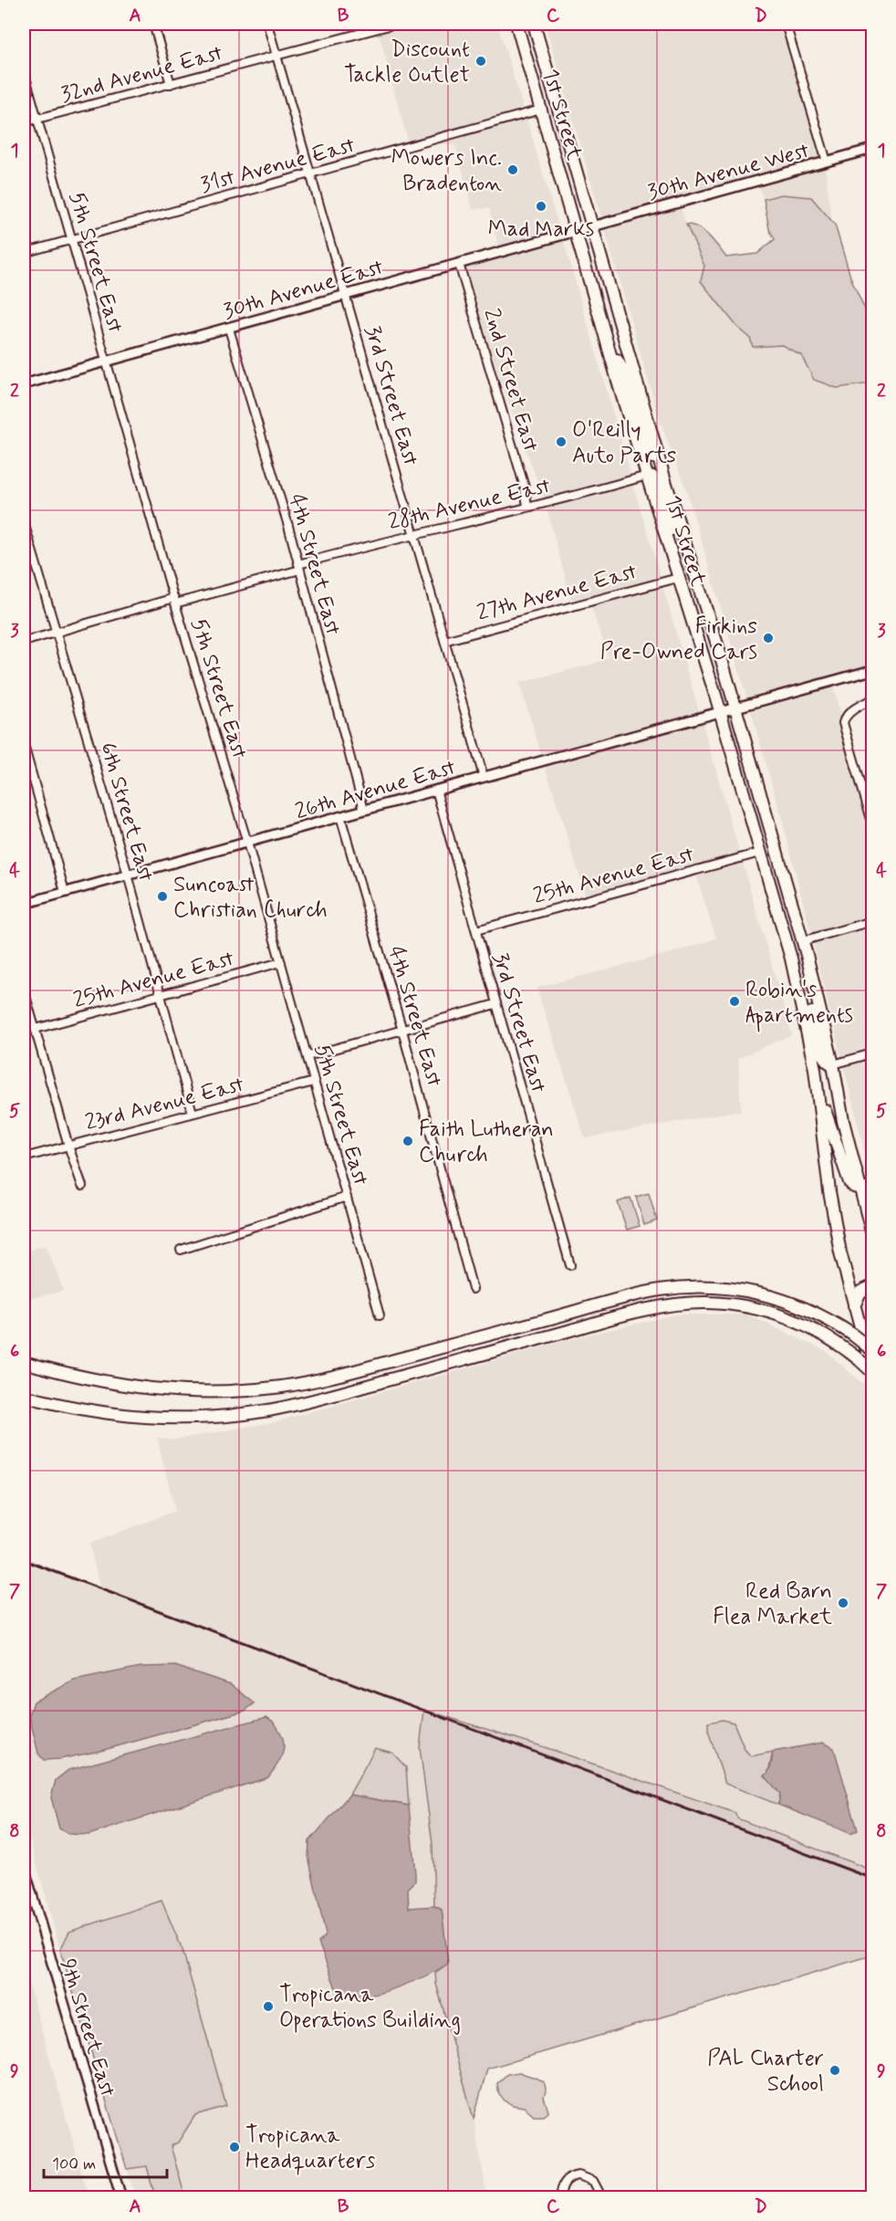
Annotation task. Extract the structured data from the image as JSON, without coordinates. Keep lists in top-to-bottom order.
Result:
{
  "streets": {
    "main road": ["1st Street"],
    "street": [
      "32nd Avenue East",
      "31st Avenue East",
      "30th Avenue West",
      "5th Street East",
      "30th Avenue East",
      "2nd Street East",
      "3rd Street East",
      "28th Avenue East",
      "4th Street East",
      "27th Avenue East",
      "26th Avenue East",
      "6th Street East",
      "25th Avenue East",
      "23rd Avenue East",
      "9th Street East"
    ]
  },
  "crossings": [
    ["32nd Avenue East", "5th Street East"],
    ["32nd Avenue East", "3rd Street East"],
    ["1st Street", "31st Avenue East"],
    ["1st Street", "30th Avenue West"],
    ["1st Street", "30th Avenue East"],
    ["1st Street", "28th Avenue East"],
    ["1st Street", "27th Avenue East"],
    ["1st Street", "26th Avenue East"],
    ["1st Street", "25th Avenue East"],
    ["31st Avenue East", "5th Street East"],
    ["31st Avenue East", "3rd Street East"],
    ["30th Avenue West", "30th Avenue East"],
    ["5th Street East", "30th Avenue East"],
    ["5th Street East", "28th Avenue East"],
    ["5th Street East", "26th Avenue East"],
    ["5th Street East", "25th Avenue East"],
    ["5th Street East", "23rd Avenue East"],
    ["30th Avenue East", "2nd Street East"],
    ["30th Avenue East", "3rd Street East"],
    ["30th Avenue East", "4th Street East"],
    ["2nd Street East", "28th Avenue East"],
    ["3rd Street East", "28th Avenue East"],
    ["3rd Street East", "27th Avenue East"],
    ["3rd Street East", "26th Avenue East"],
    ["3rd Street East", "25th Avenue East"],
    ["28th Avenue East", "4th Street East"],
    ["28th Avenue East", "6th Street East"],
    ["4th Street East", "26th Avenue East"],
    ["26th Avenue East", "6th Street East"],
    ["6th Street East", "25th Avenue East"],
    ["6th Street East", "23rd Avenue East"]
  ],
  "places": [
    "Discount Tackle Outlet",
    "Mowers Inc. Bradenton",
    "Mad Marks",
    "O'Reilly Auto Parts",
    "Firkins Pre-Owned Cars",
    "Suncoast Christian Church",
    "Robin's Apartments",
    "Faith Lutheran Church",
    "Red Barn Flea Market",
    "Tropicana Operations Building",
    "PAL Charter School",
    "Tropicana Headquarters"
  ],
  "scale_bar": "100 m",
  "grid": {
    "columns": [
      "A",
      "B",
      "C",
      "D"
    ],
    "rows": [
      "1",
      "2",
      "3",
      "4",
      "5",
      "6",
      "7",
      "8",
      "9"
    ]
  }
}
